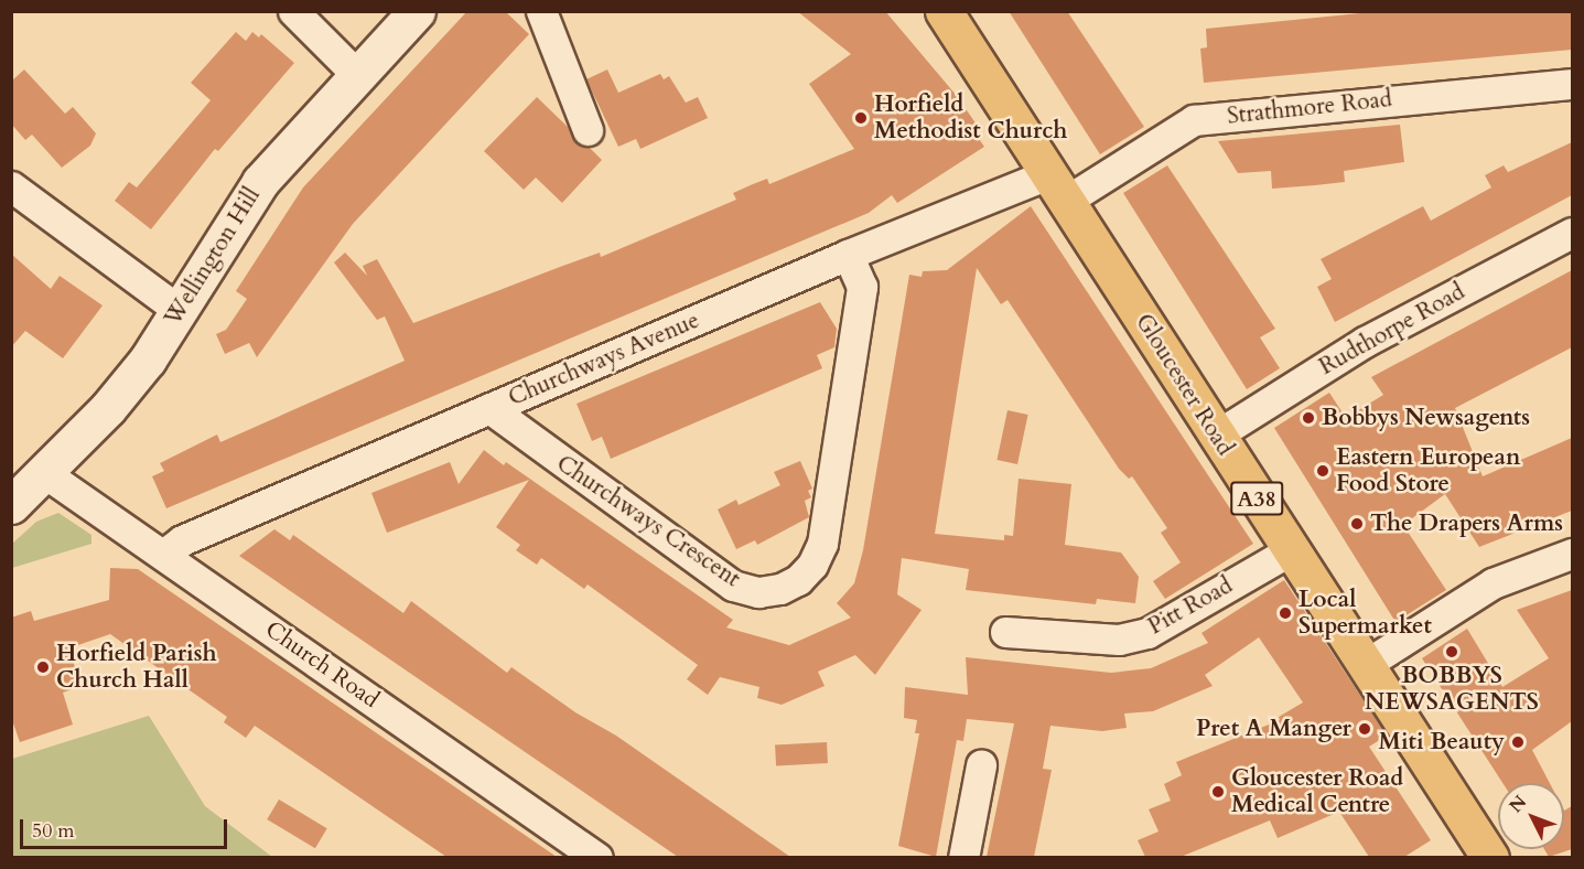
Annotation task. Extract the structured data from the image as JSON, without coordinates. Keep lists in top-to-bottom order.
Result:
{
  "streets": {
    "main road": ["Gloucester Road", "A38"],
    "street": [
      "Strathmore Road",
      "Wellington Hill",
      "Rudthorpe Road",
      "Churchways Avenue",
      "Churchways Crescent",
      "Pitt Road",
      "Church Road"
    ]
  },
  "crossings": [
    ["Strathmore Road", "Churchways Avenue"],
    ["Strathmore Road", "Gloucester Road"],
    ["Wellington Hill", "Church Road"],
    ["Rudthorpe Road", "Gloucester Road"],
    ["Churchways Avenue", "Gloucester Road"],
    ["Churchways Avenue", "Churchways Crescent"],
    ["Churchways Avenue", "Church Road"],
    ["Gloucester Road", "Pitt Road"]
  ],
  "places": [
    "Horfield Methodist Church",
    "Bobbys Newsagents",
    "Eastern European Food Store",
    "The Drapers Arms",
    "Local Supermarket",
    "BOBBYS NEWSAGENTS",
    "Horfield Parish Church Hall",
    "Pret A Manger",
    "Miti Beauty",
    "Gloucester Road Medical Centre"
  ],
  "scale_bar": "50 m",
  "north": "top left"
}
